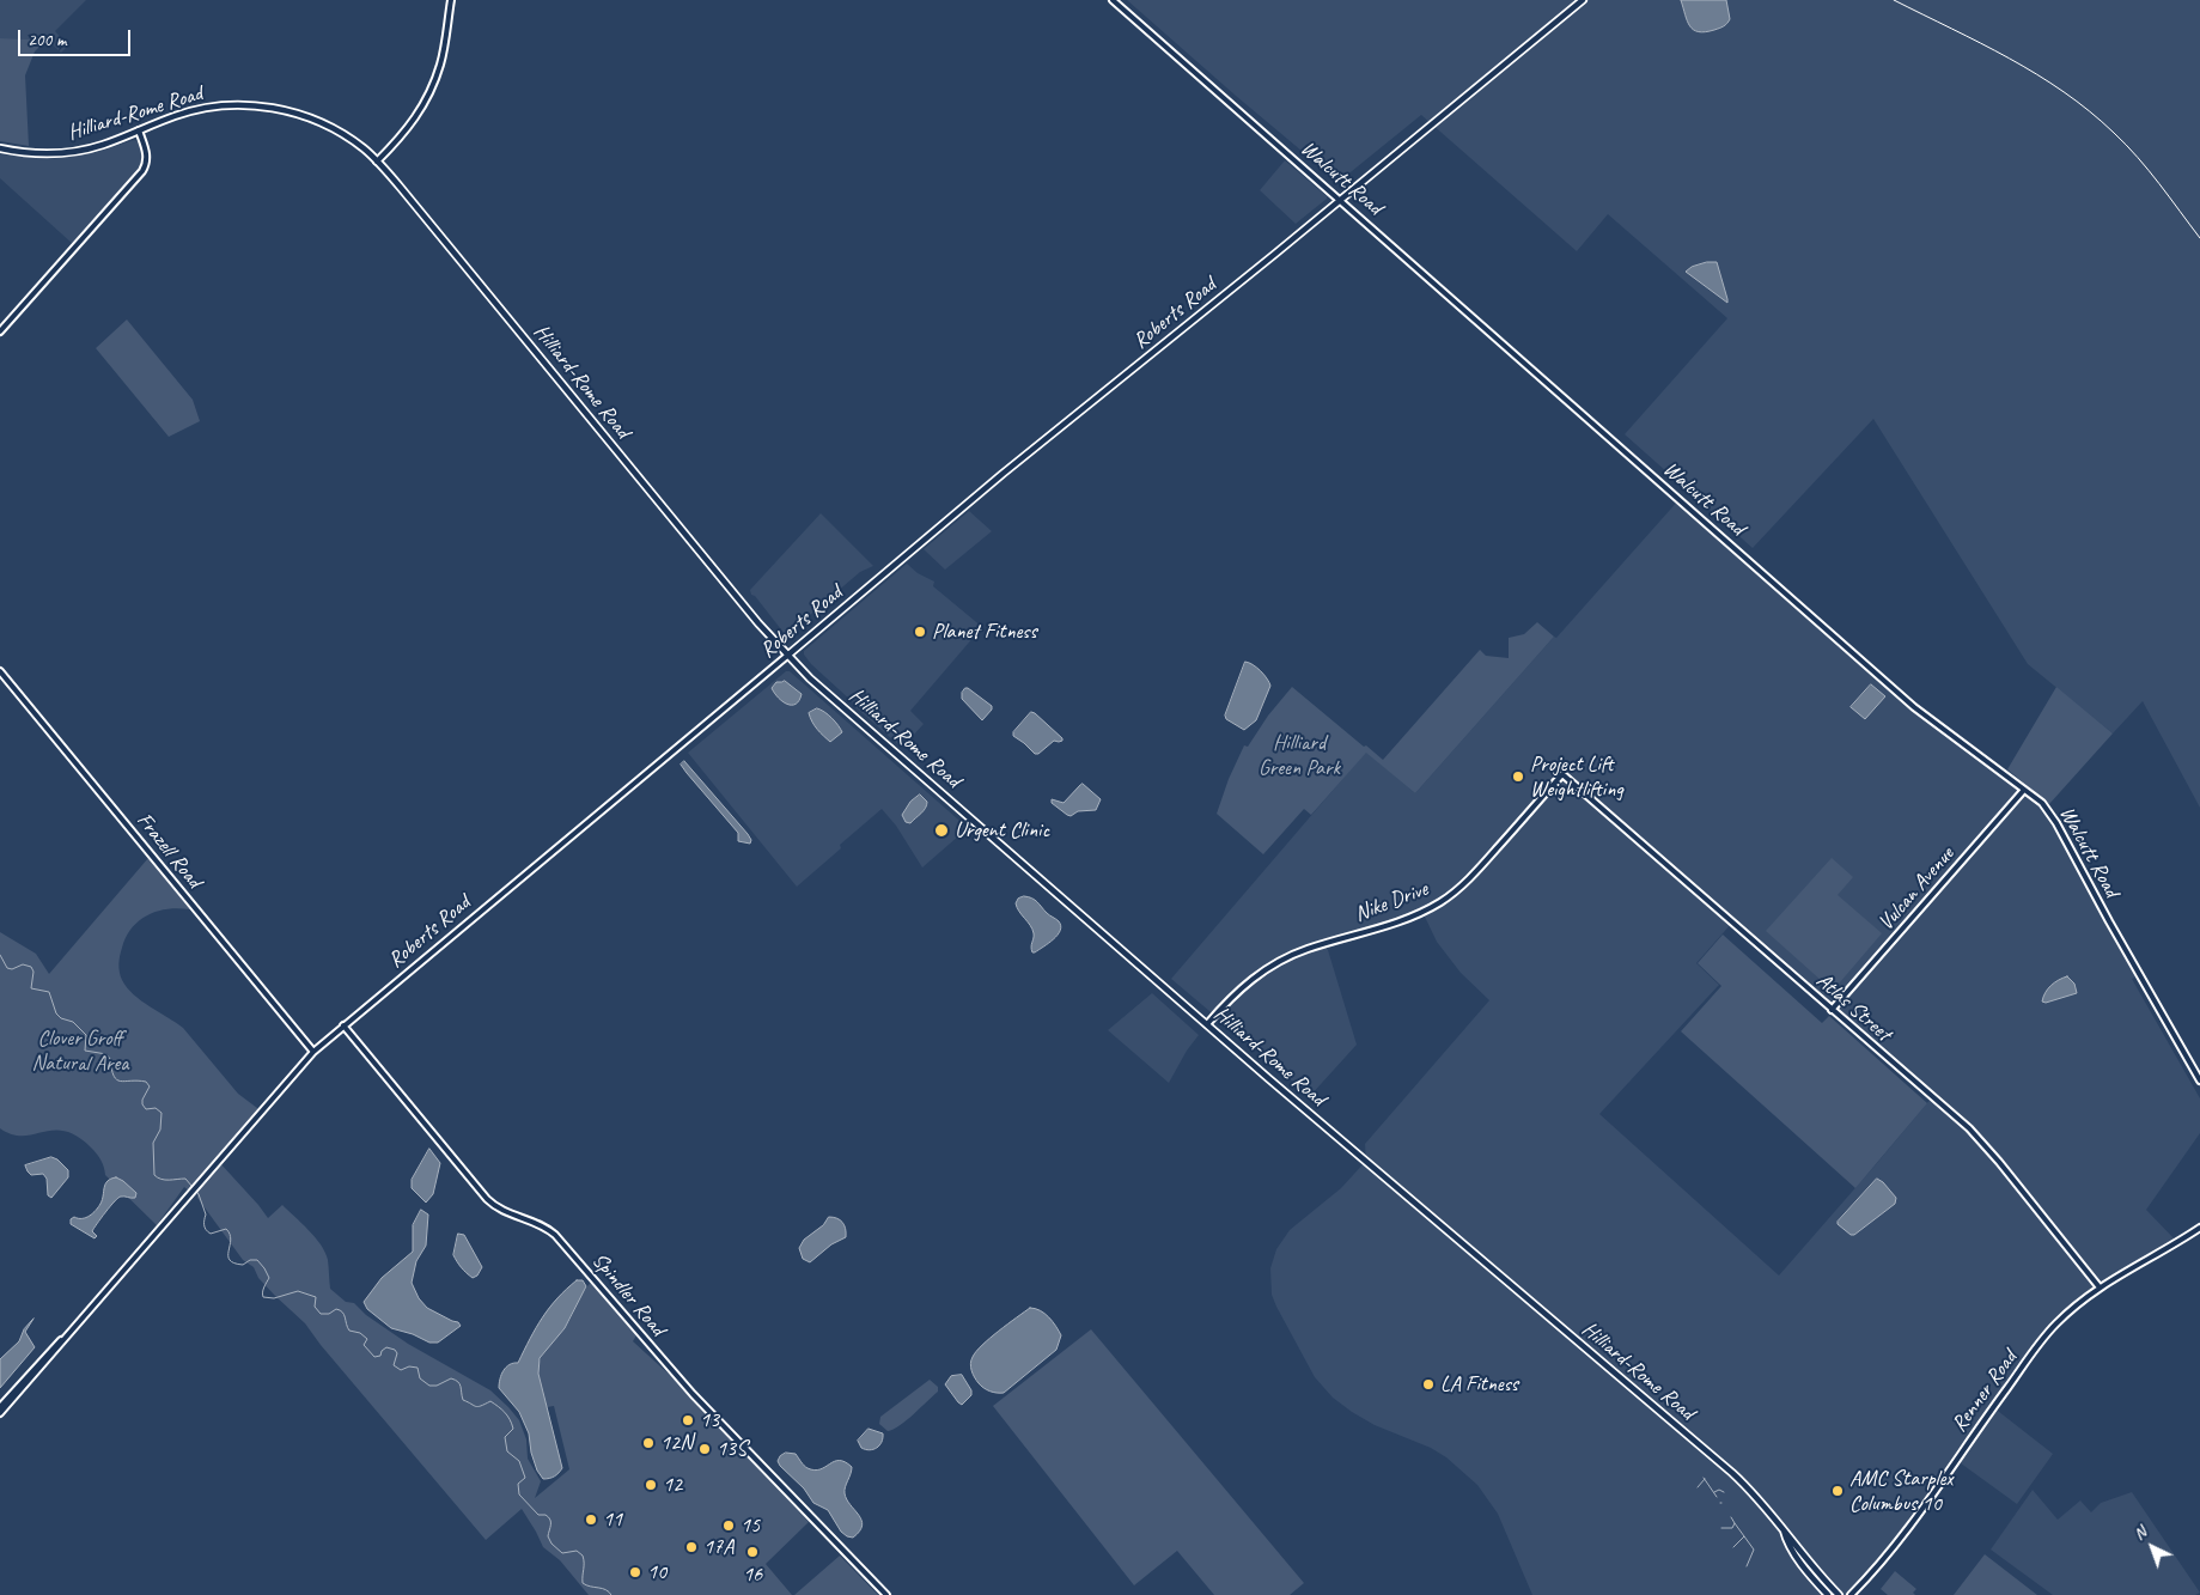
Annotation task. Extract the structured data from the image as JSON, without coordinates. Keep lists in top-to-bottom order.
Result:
{
  "streets": {
    "main road": ["Hilliard-Rome Road", "Roberts Road"],
    "street": [
      "Walcutt Road",
      "Frazell Road",
      "Vulcan Avenue",
      "Nike Drive",
      "Atlas Street",
      "Spindler Road",
      "Renner Road"
    ]
  },
  "crossings": [
    ["Hilliard-Rome Road", "Roberts Road"],
    ["Hilliard-Rome Road", "Nike Drive"],
    ["Walcutt Road", "Roberts Road"],
    ["Walcutt Road", "Vulcan Avenue"],
    ["Roberts Road", "Frazell Road"],
    ["Roberts Road", "Spindler Road"],
    ["Vulcan Avenue", "Atlas Street"],
    ["Nike Drive", "Atlas Street"],
    ["Atlas Street", "Renner Road"]
  ],
  "parks": ["Hilliard Green Park", "Clover Groff Natural Area"],
  "places": [
    "Planet Fitness",
    "Project Lift Weightlifting",
    "Urgent Clinic",
    "LA Fitness",
    "13",
    "12N",
    "13S",
    "12",
    "AMC Starplex Columbus 10",
    "11",
    "15",
    "17A",
    "16",
    "10"
  ],
  "scale_bar": "200 m",
  "north": "top left"
}
